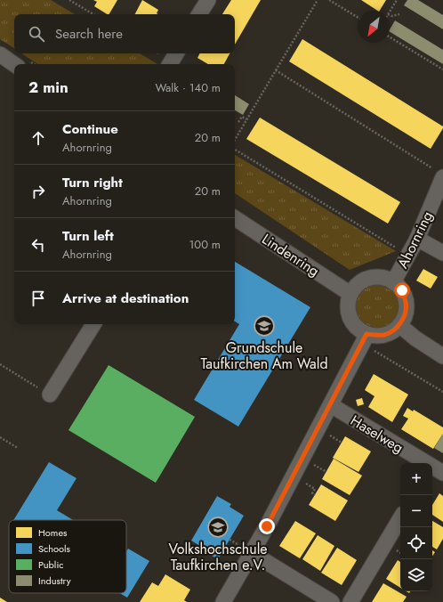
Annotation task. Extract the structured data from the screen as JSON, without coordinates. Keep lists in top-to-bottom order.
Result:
{
  "streets": {
    "street": ["Ahornring", "Lindenring", "Haselweg"]
  },
  "crossings": [
    ["Ahornring", "Lindenring"]
  ],
  "places": {
    "school or university": ["Grundschule Taufkirchen Am Wald", "Volkshochschule Taufkirchen e.V."]
  },
  "legend": [
    "Homes",
    "Schools",
    "Public",
    "Industry"
  ],
  "north": "bottom left",
  "page": {
    "search": "Search here",
    "heading": ["2 min", "Walk · 140 m"],
    "list": [
      ["Continue", "Ahornring", "20 m"],
      ["Turn right", "Ahornring", "20 m"],
      ["Turn left", "Ahornring", "100 m"],
      "Arrive at destination"
    ],
    "map_buttons": ["+", "−"]
  }
}
